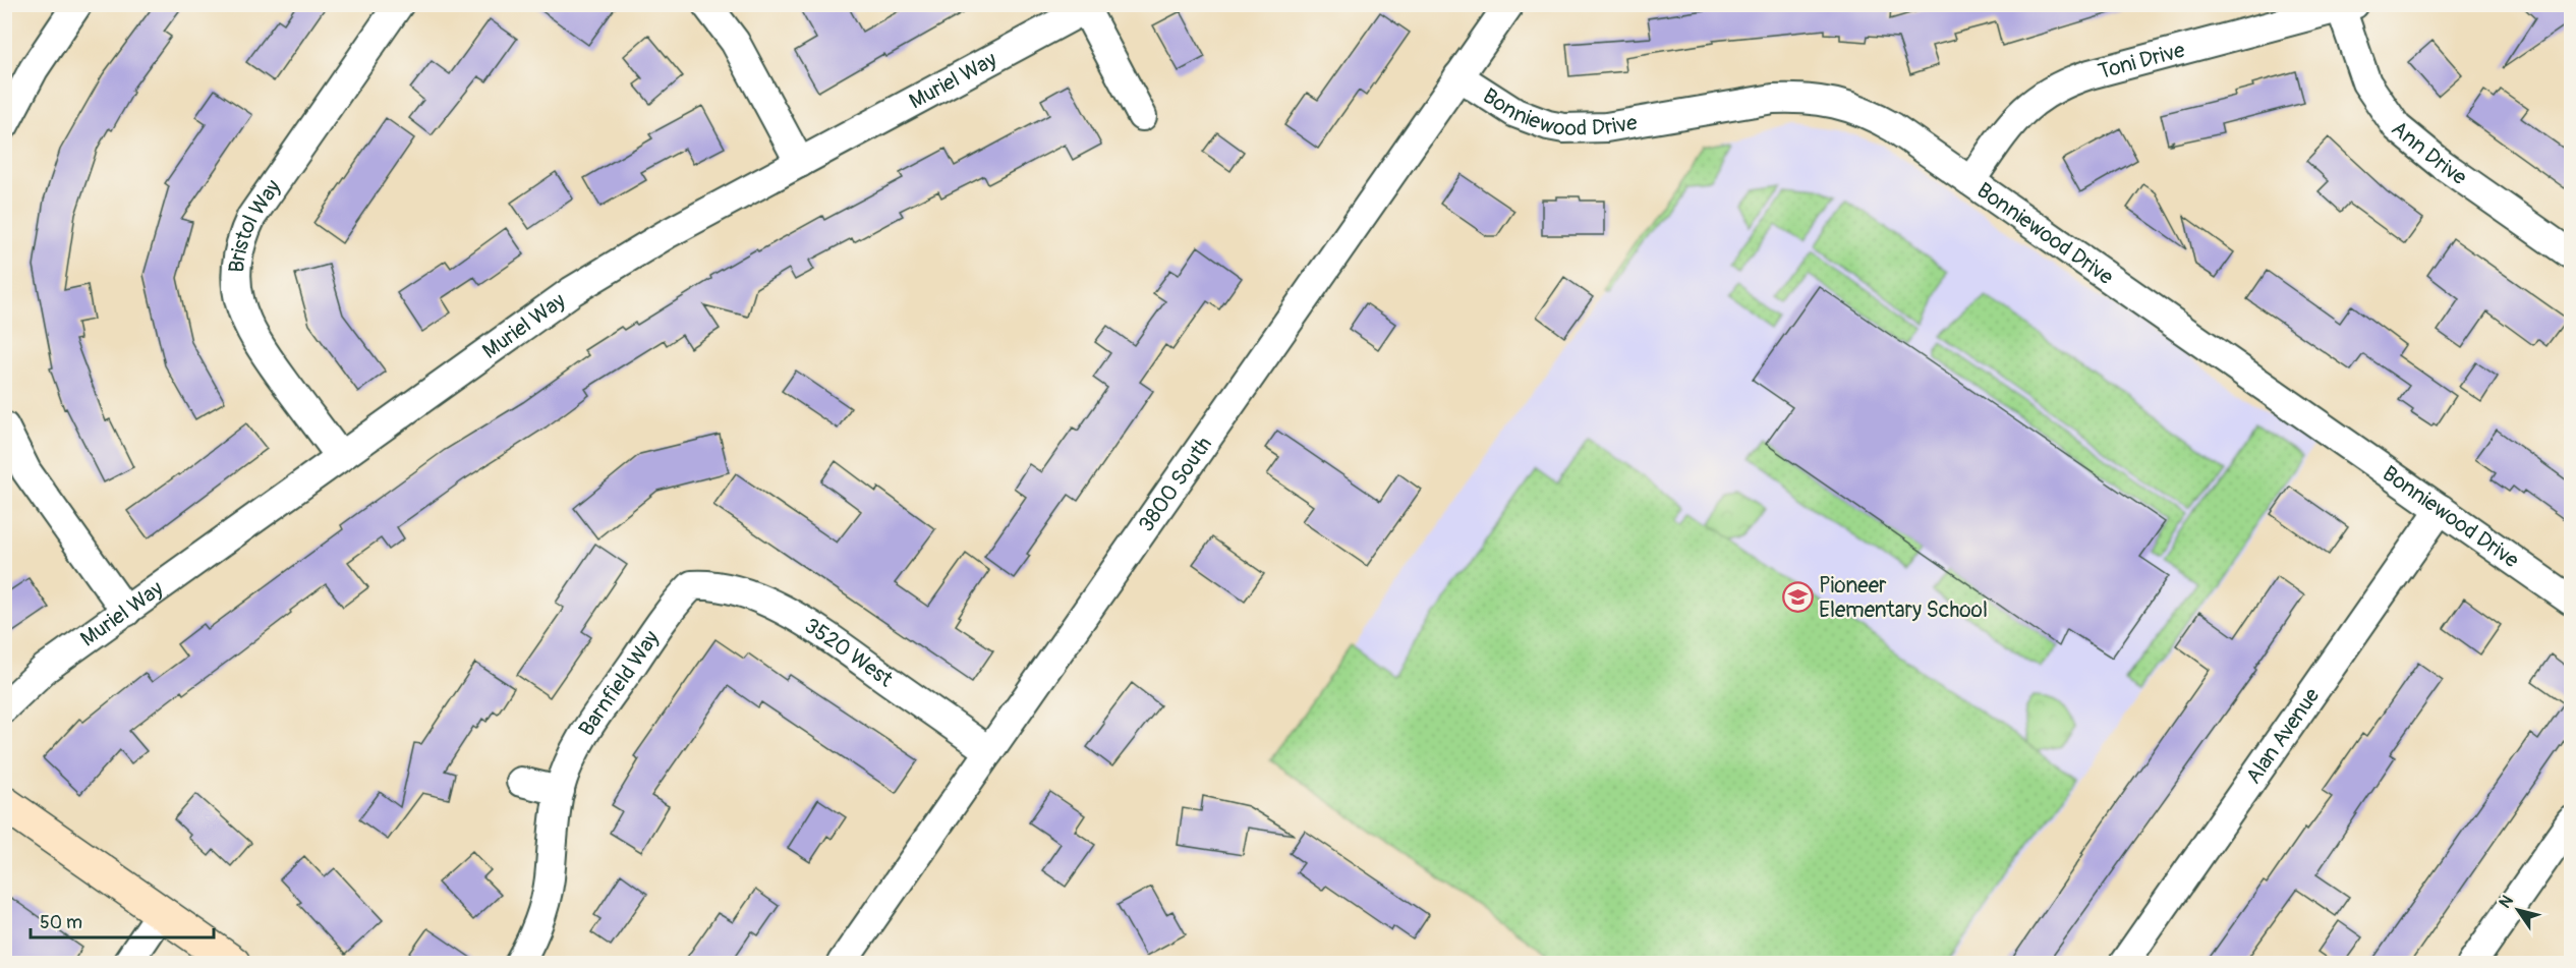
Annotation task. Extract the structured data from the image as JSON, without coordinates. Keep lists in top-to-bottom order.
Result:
{
  "streets": {
    "street": [
      "Toni Drive",
      "Muriel Way",
      "Bonniewood Drive",
      "Ann Drive",
      "Bristol Way",
      "3800 South",
      "3520 West",
      "Barnfield Way",
      "Alan Avenue"
    ]
  },
  "crossings": [
    ["Toni Drive", "Bonniewood Drive"],
    ["Toni Drive", "Ann Drive"],
    ["Muriel Way", "Bristol Way"],
    ["Bonniewood Drive", "3800 South"],
    ["Bonniewood Drive", "Alan Avenue"],
    ["3800 South", "3520 West"],
    ["3520 West", "Barnfield Way"]
  ],
  "places": {
    "school or university": ["Pioneer Elementary School"]
  },
  "scale_bar": "50 m",
  "north": "top left"
}
